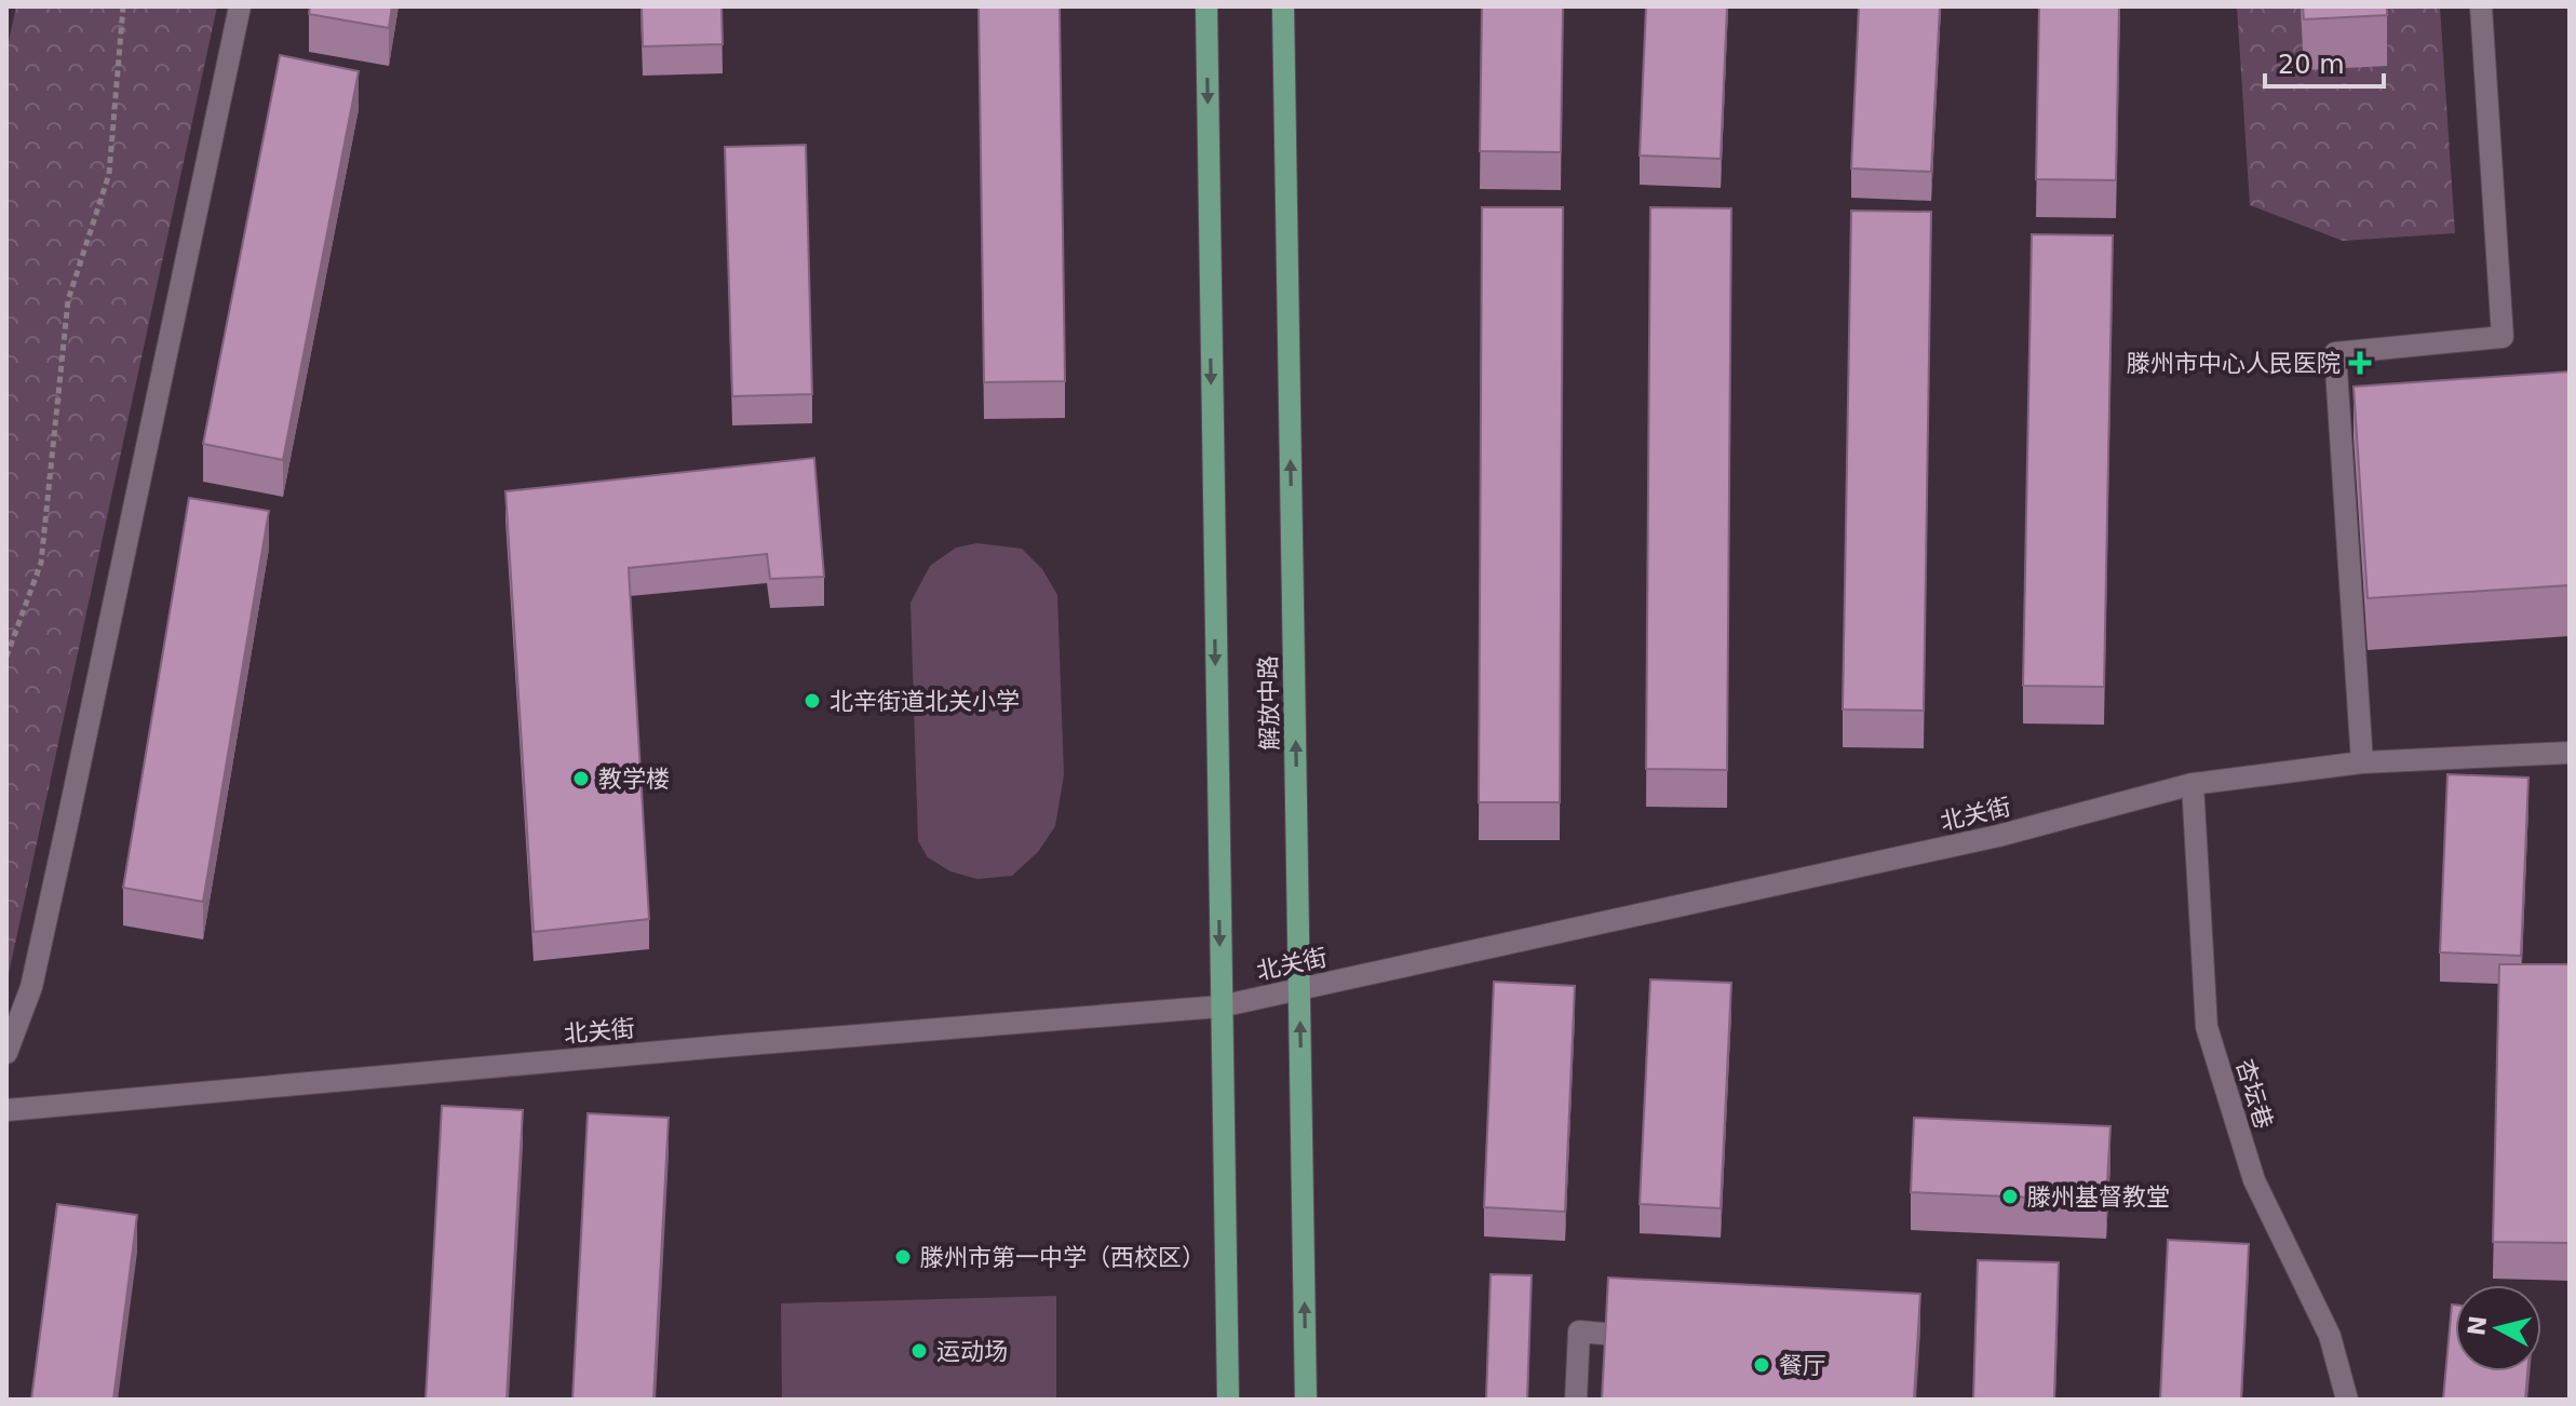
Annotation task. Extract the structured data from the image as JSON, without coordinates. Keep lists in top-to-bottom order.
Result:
{
  "streets": {
    "main road": ["解放中路"],
    "street": ["北关街", "杏坛巷"]
  },
  "crossings": [
    ["解放中路", "北关街"],
    ["北关街", "杏坛巷"]
  ],
  "places": {
    "health": ["滕州市中心人民医院"],
    "other": [
      "北辛街道北关小学",
      "教学楼",
      "滕州基督教堂",
      "滕州市第一中学（西校区）",
      "运动场",
      "餐厅"
    ]
  },
  "scale_bar": "20 m",
  "north": "left"
}
